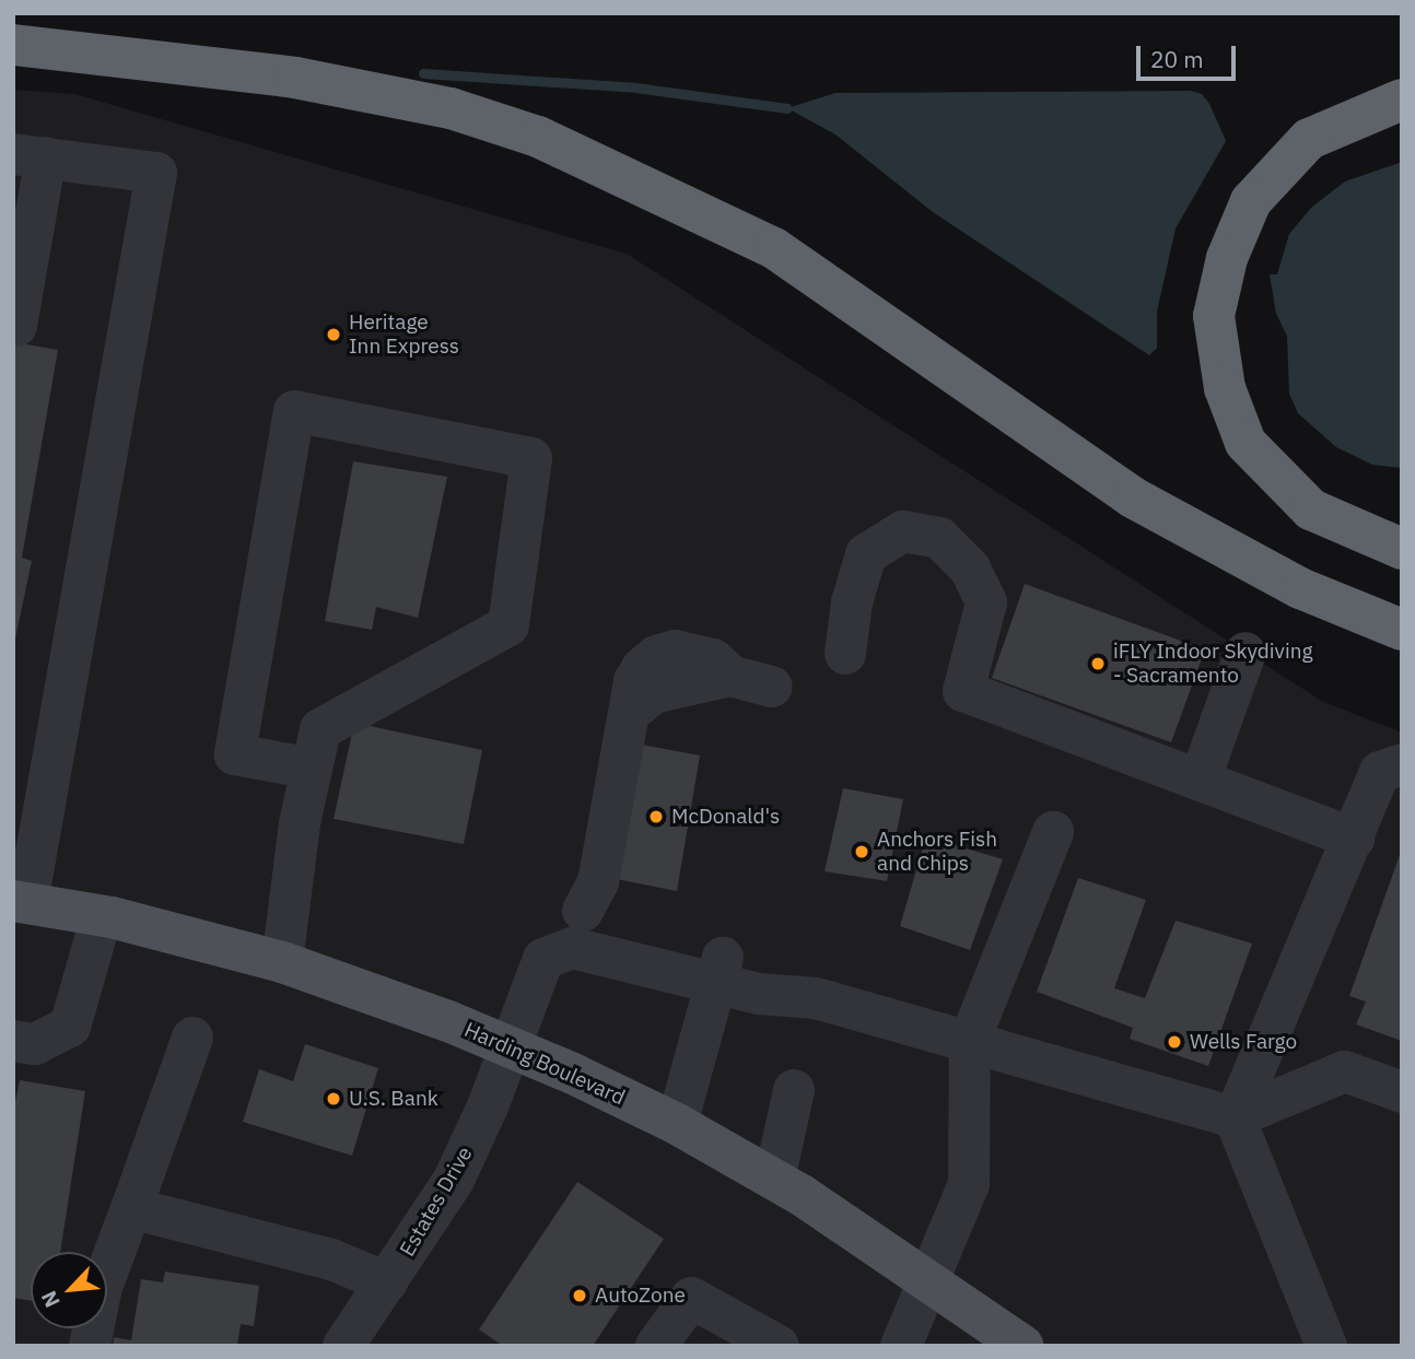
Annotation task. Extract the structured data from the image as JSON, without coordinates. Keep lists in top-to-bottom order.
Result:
{
  "streets": {
    "main road": ["Harding Boulevard"],
    "street": ["Estates Drive"]
  },
  "crossings": [
    ["Harding Boulevard", "Estates Drive"]
  ],
  "places": [
    "Heritage Inn Express",
    "iFLY Indoor Skydiving - Sacramento",
    "McDonald's",
    "Anchors Fish and Chips",
    "Wells Fargo",
    "U.S. Bank",
    "AutoZone"
  ],
  "scale_bar": "20 m",
  "north": "bottom left"
}
